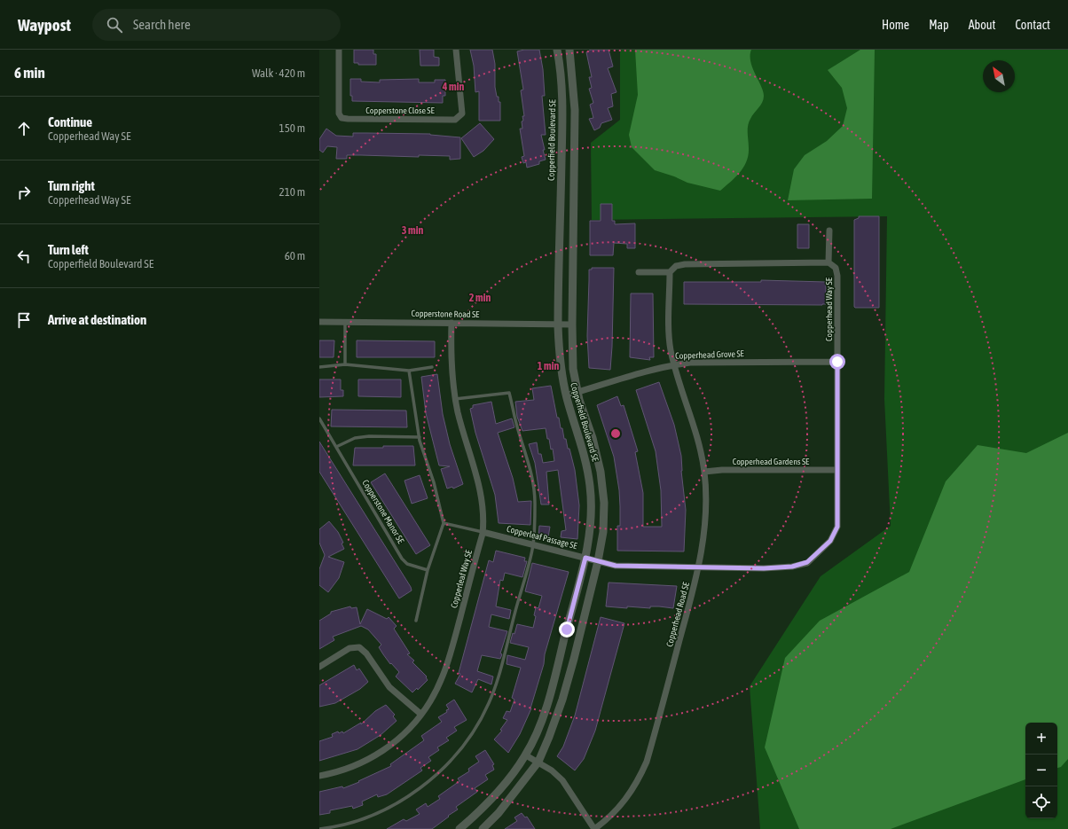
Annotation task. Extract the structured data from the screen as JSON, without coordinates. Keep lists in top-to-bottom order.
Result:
{
  "streets": {
    "street": [
      "Copperstone Close SE",
      "Copperfield Boulevard SE",
      "Copperhead Way SE",
      "Copperstone Road SE",
      "Copperhead Grove SE",
      "Copperhead Gardens SE",
      "Copperleaf Passage SE",
      "Copperleaf Way SE",
      "Copperhead Road SE"
    ],
    "lane": ["Copperstone Manor SE"]
  },
  "crossings": [
    ["Copperfield Boulevard SE", "Copperhead Way SE"],
    ["Copperfield Boulevard SE", "Copperstone Road SE"],
    ["Copperfield Boulevard SE", "Copperhead Grove SE"],
    ["Copperfield Boulevard SE", "Copperleaf Passage SE"],
    ["Copperhead Way SE", "Copperhead Grove SE"],
    ["Copperhead Way SE", "Copperhead Gardens SE"],
    ["Copperhead Way SE", "Copperleaf Passage SE"],
    ["Copperhead Way SE", "Copperhead Road SE"],
    ["Copperstone Road SE", "Copperleaf Way SE"],
    ["Copperhead Grove SE", "Copperhead Road SE"],
    ["Copperhead Gardens SE", "Copperhead Road SE"],
    ["Copperleaf Passage SE", "Copperleaf Way SE"]
  ],
  "north": "top left",
  "page": {
    "header": "Waypost",
    "search": "Search here",
    "nav": [
      "Home",
      "Map",
      "About",
      "Contact"
    ],
    "heading": ["6 min", "Walk · 420 m"],
    "list": [
      ["Continue", "Copperhead Way SE", "150 m"],
      ["Turn right", "Copperhead Way SE", "210 m"],
      ["Turn left", "Copperfield Boulevard SE", "60 m"],
      "Arrive at destination"
    ],
    "map_buttons": ["+", "−"]
  },
  "rings": [
    "4 min",
    "3 min",
    "2 min",
    "1 min"
  ]
}
